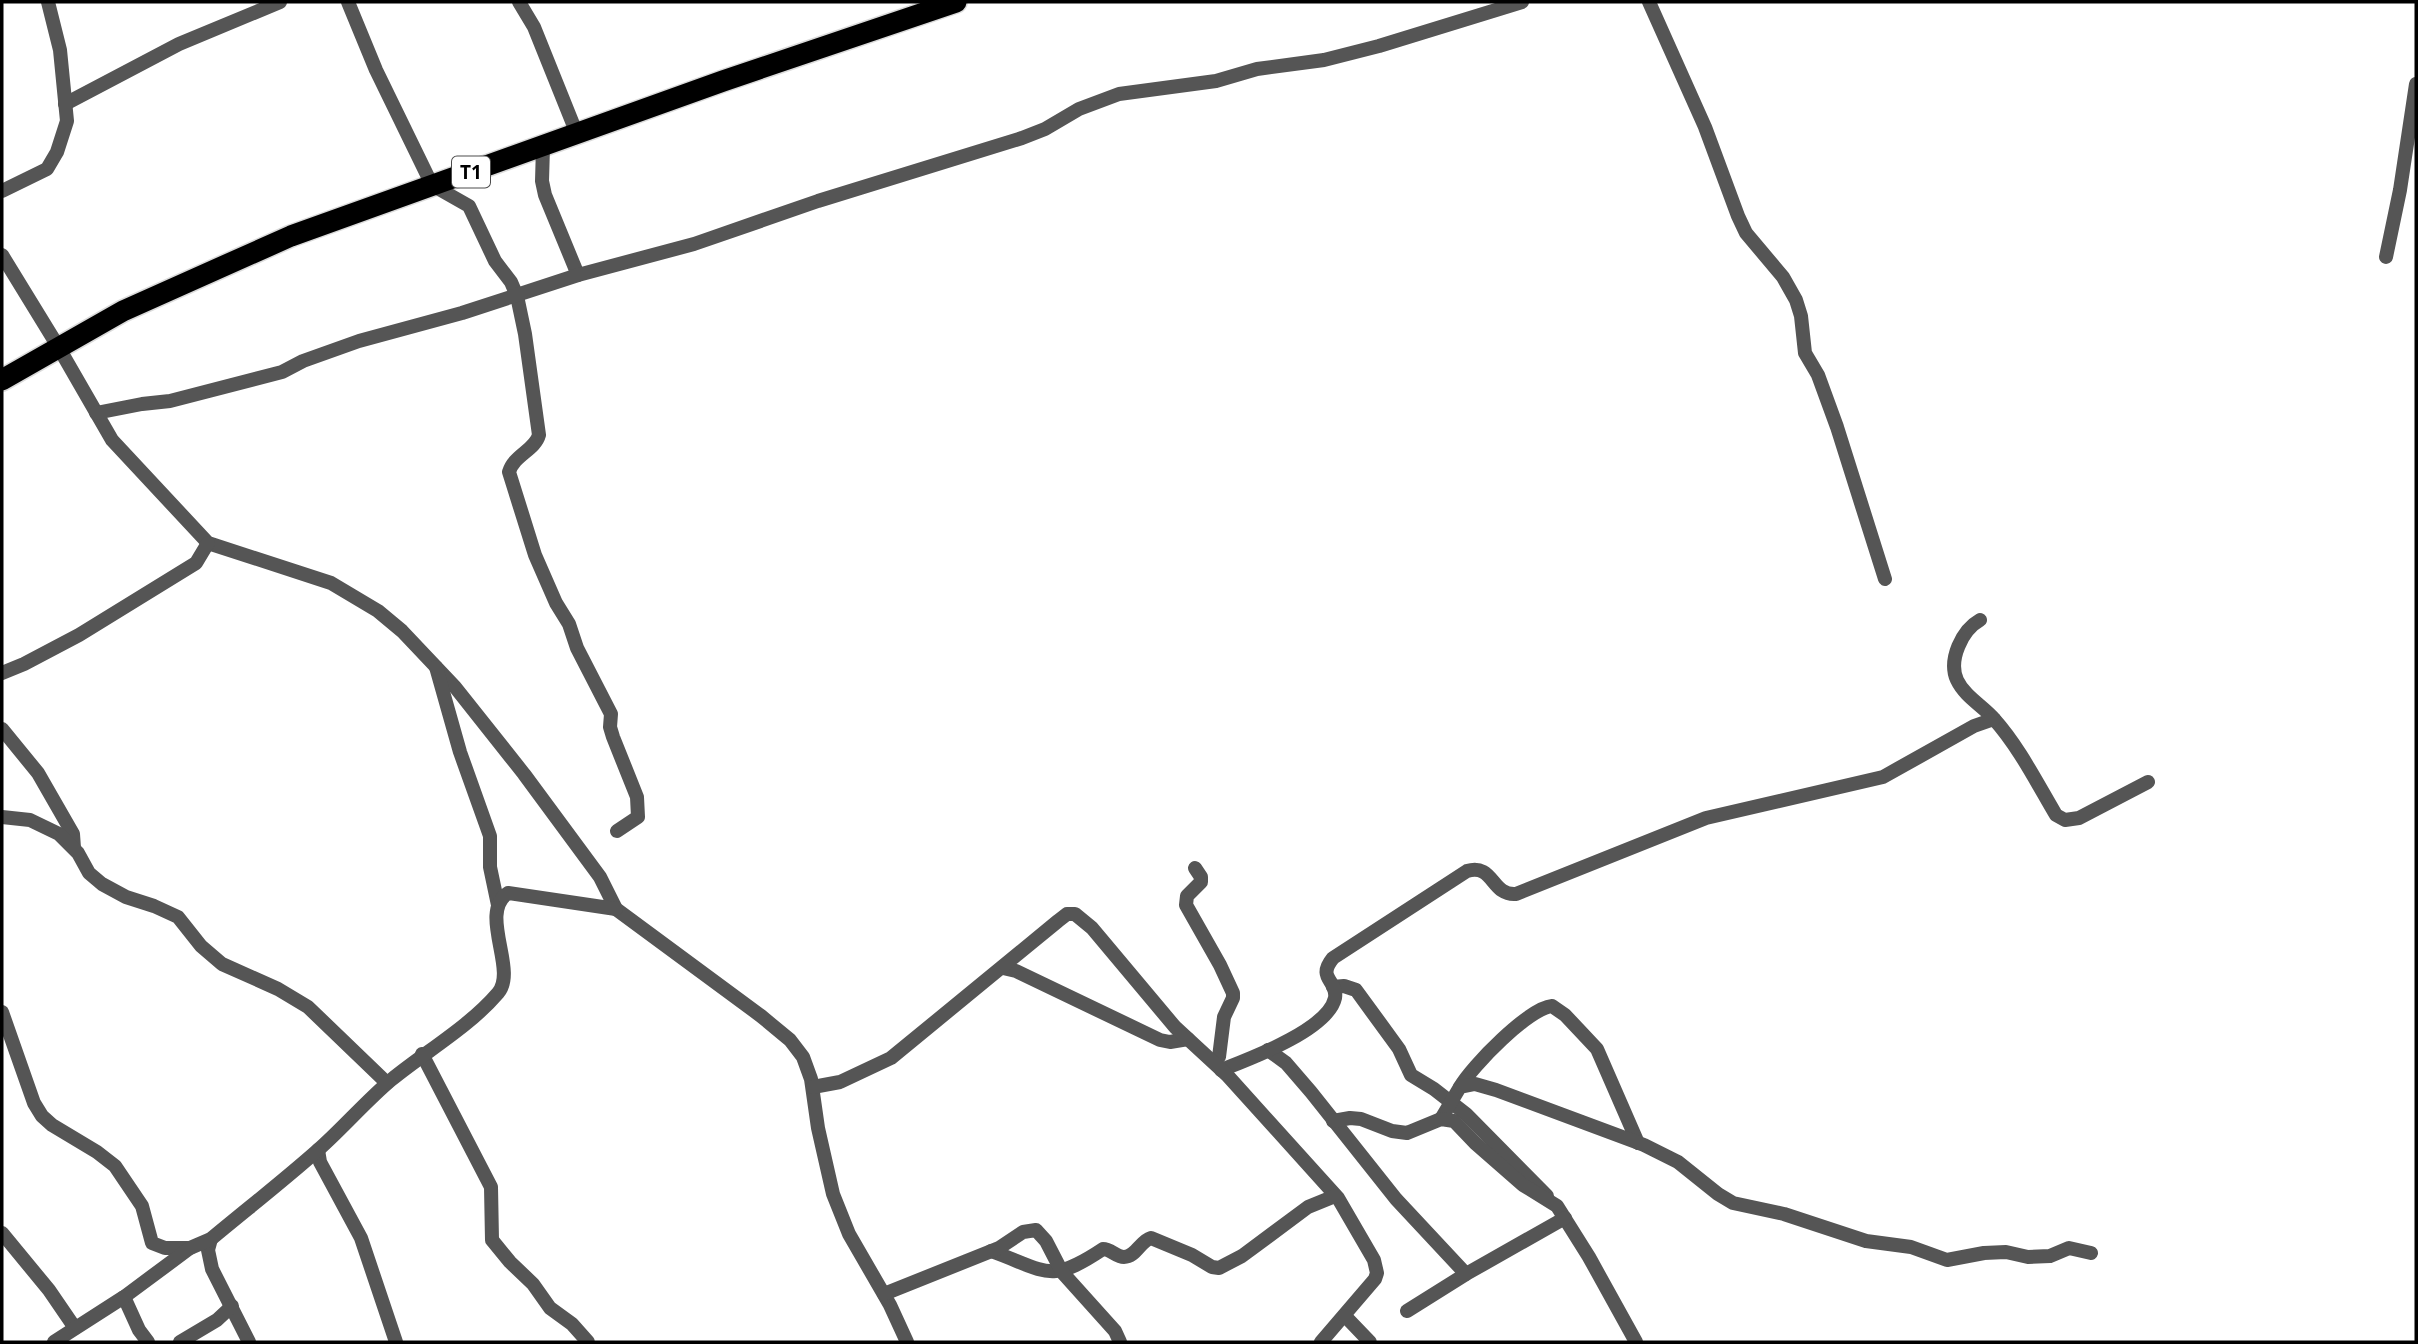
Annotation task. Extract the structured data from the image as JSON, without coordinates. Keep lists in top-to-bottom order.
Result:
{
  "streets": {
    "highway": ["T1"]
  }
}
